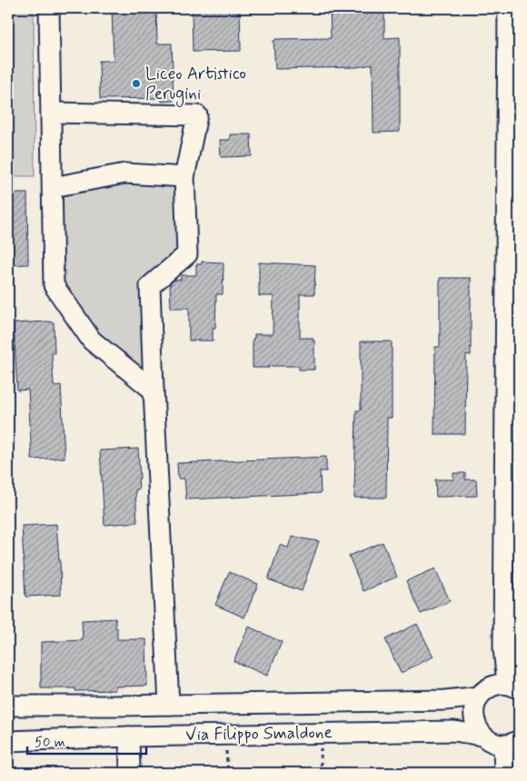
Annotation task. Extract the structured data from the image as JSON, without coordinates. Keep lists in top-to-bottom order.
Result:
{
  "streets": {
    "street": ["Via Filippo Smaldone"]
  },
  "places": ["Liceo Artistico Perugini"],
  "scale_bar": "50 m"
}
